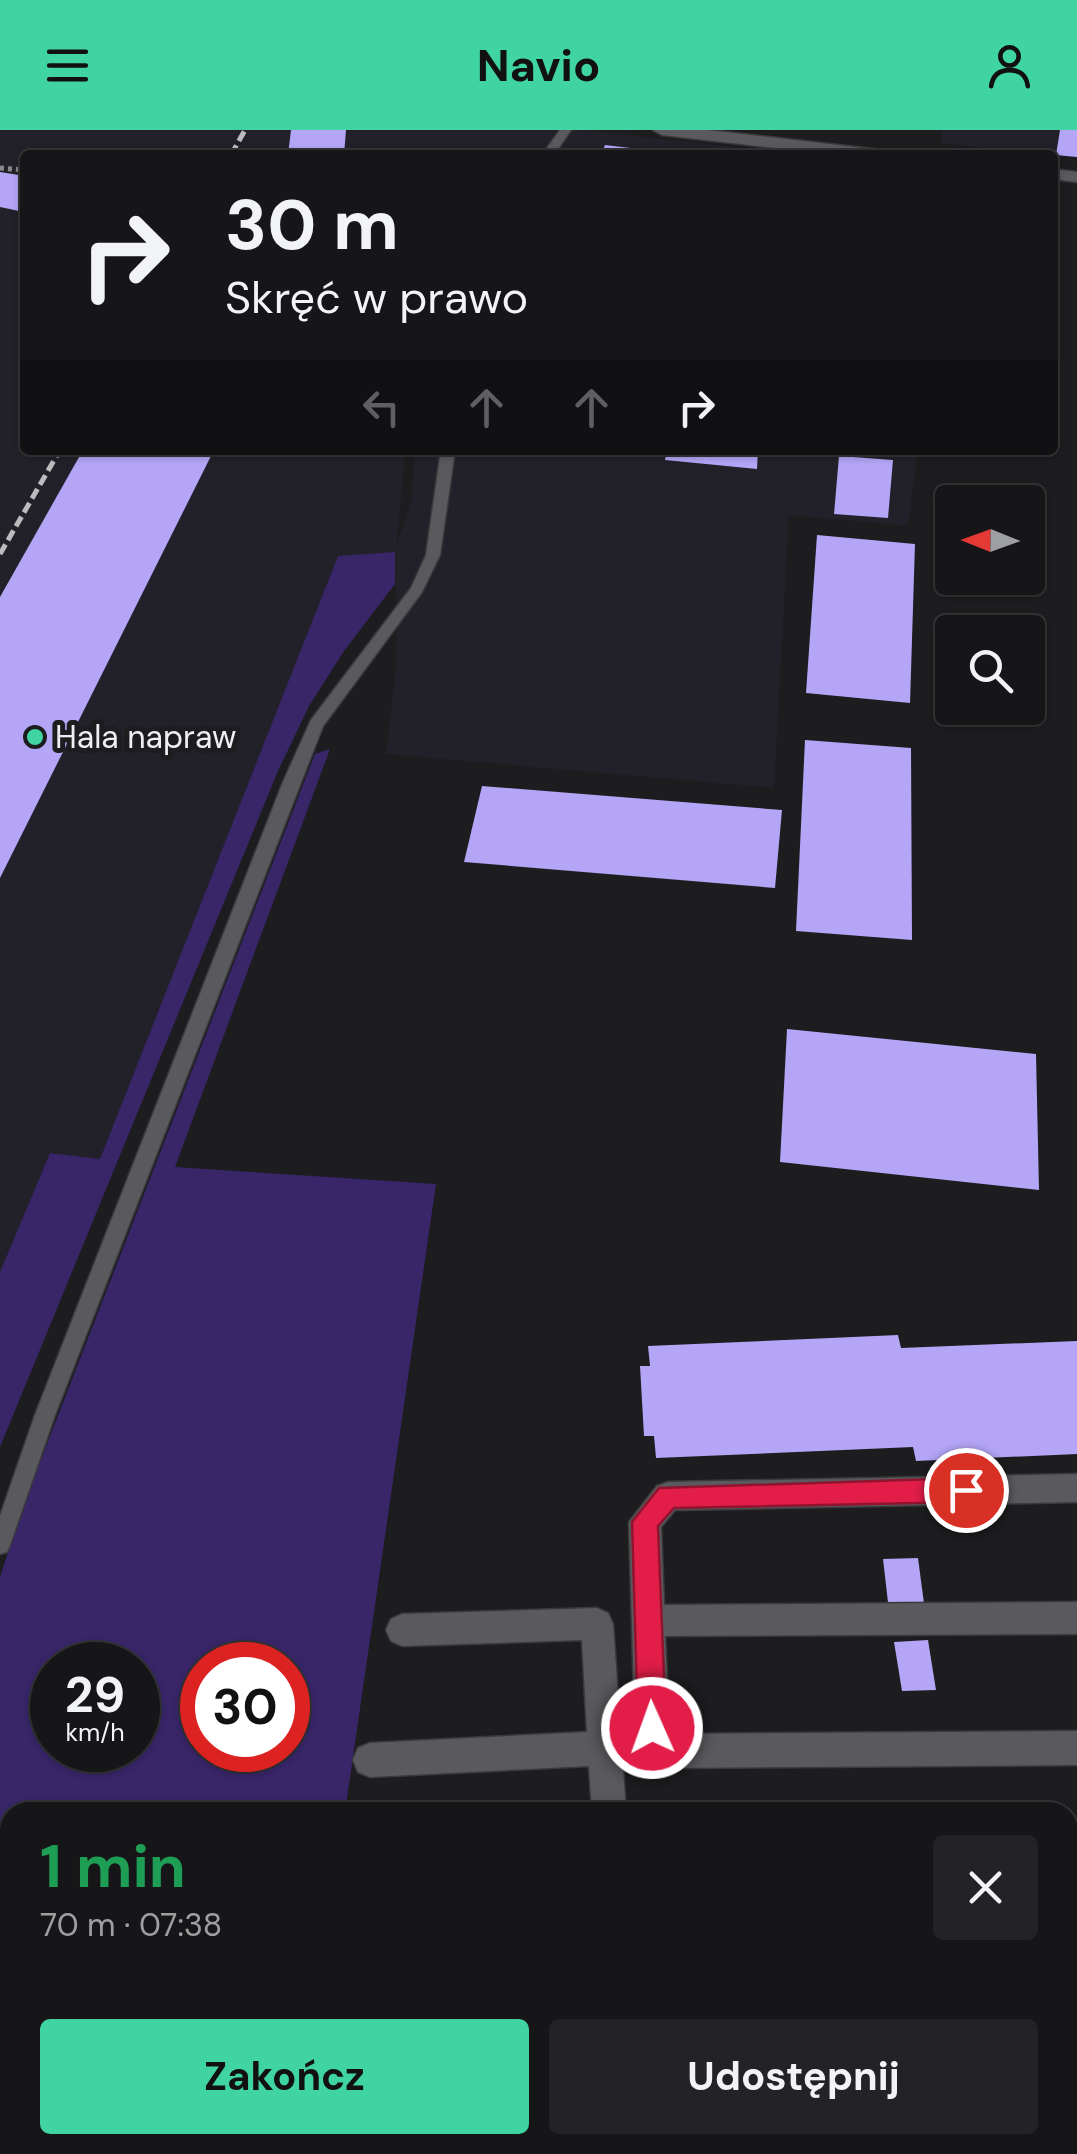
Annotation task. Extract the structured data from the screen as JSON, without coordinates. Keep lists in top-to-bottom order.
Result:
{
  "places": ["Hala napraw"],
  "north": "left",
  "page": {
    "header": "Navio",
    "turn": ["30 m", "Skręć w prawo"],
    "speed": "29 km/h",
    "limit": "30",
    "heading": ["1 min", "70 m · 07:38"],
    "buttons": ["Zakończ", "Udostępnij"]
  }
}
